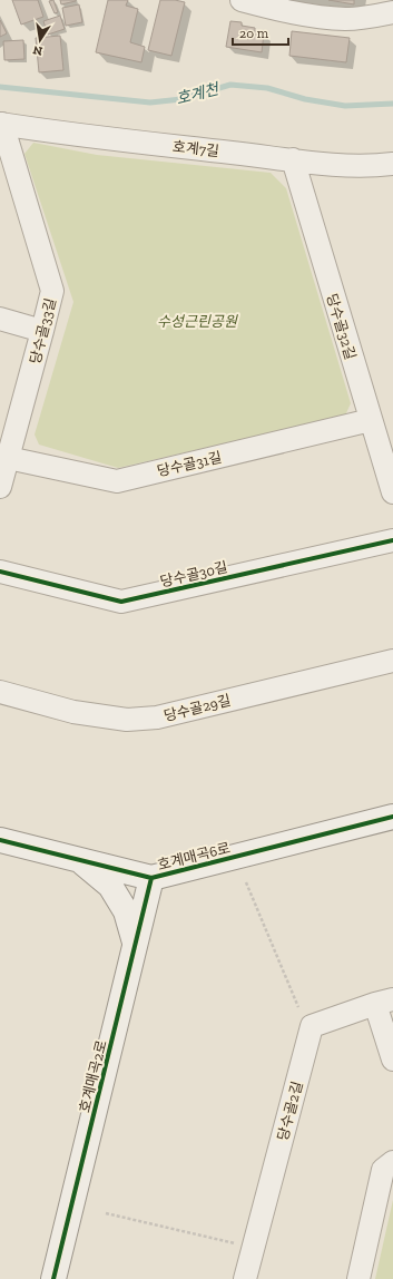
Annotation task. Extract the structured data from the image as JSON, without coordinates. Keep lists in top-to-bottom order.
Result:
{
  "streets": {
    "street": [
      "호계7길",
      "당수골32길",
      "당수골33길",
      "당수골31길",
      "당수골30길",
      "당수골29길",
      "호계매곡6로",
      "호계매곡2로",
      "당수골2길"
    ]
  },
  "crossings": [
    ["호계7길", "당수골32길"],
    ["호계7길", "당수골33길"],
    ["당수골32길", "당수골31길"],
    ["당수골33길", "당수골31길"],
    ["호계매곡6로", "호계매곡2로"]
  ],
  "water": ["호계천"],
  "parks": ["수성근린공원"],
  "scale_bar": "20 m",
  "north": "bottom"
}
